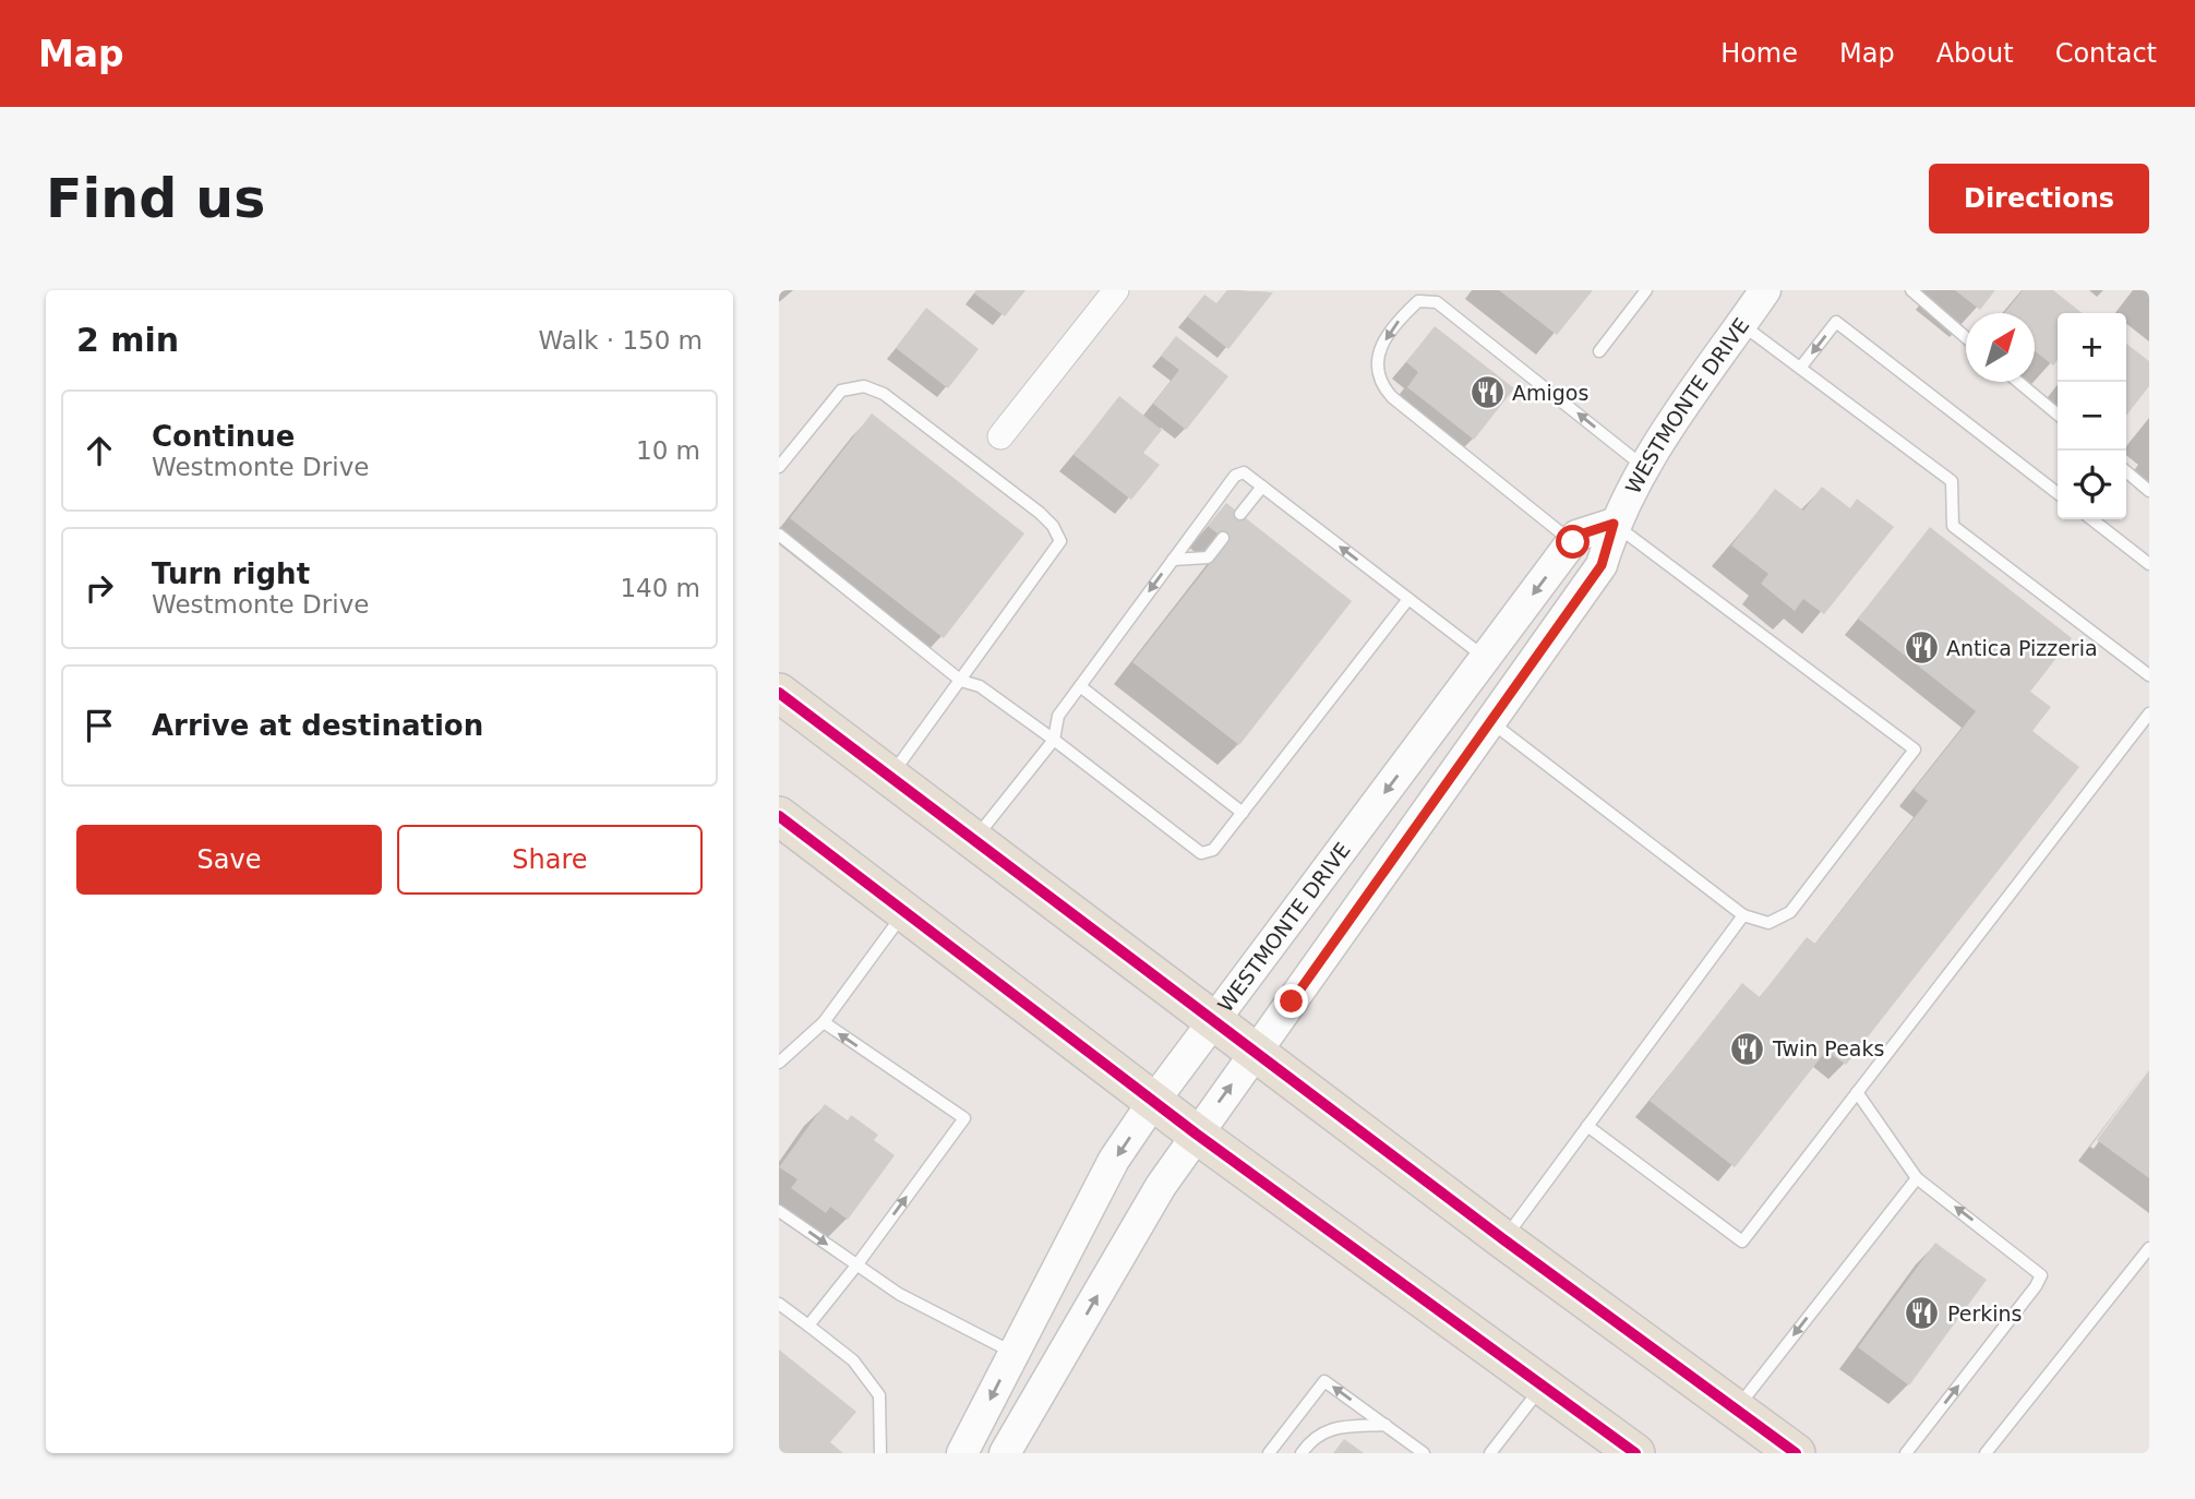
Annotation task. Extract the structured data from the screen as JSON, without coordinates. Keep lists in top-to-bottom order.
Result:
{
  "streets": {
    "street": ["WESTMONTE DRIVE"]
  },
  "places": {
    "restaurant": [
      "Amigos",
      "Antica Pizzeria",
      "Twin Peaks",
      "Perkins"
    ]
  },
  "north": "top right",
  "page": {
    "header": "Map",
    "nav": [
      "Home",
      "Map",
      "About",
      "Contact"
    ],
    "buttons": [
      "Directions",
      ["Save", "Share"]
    ],
    "title": "Find us",
    "heading": ["2 min", "Walk · 150 m"],
    "map_buttons": ["+", "−"],
    "list": [
      ["Continue", "Westmonte Drive", "10 m"],
      ["Turn right", "Westmonte Drive", "140 m"],
      "Arrive at destination"
    ]
  }
}
